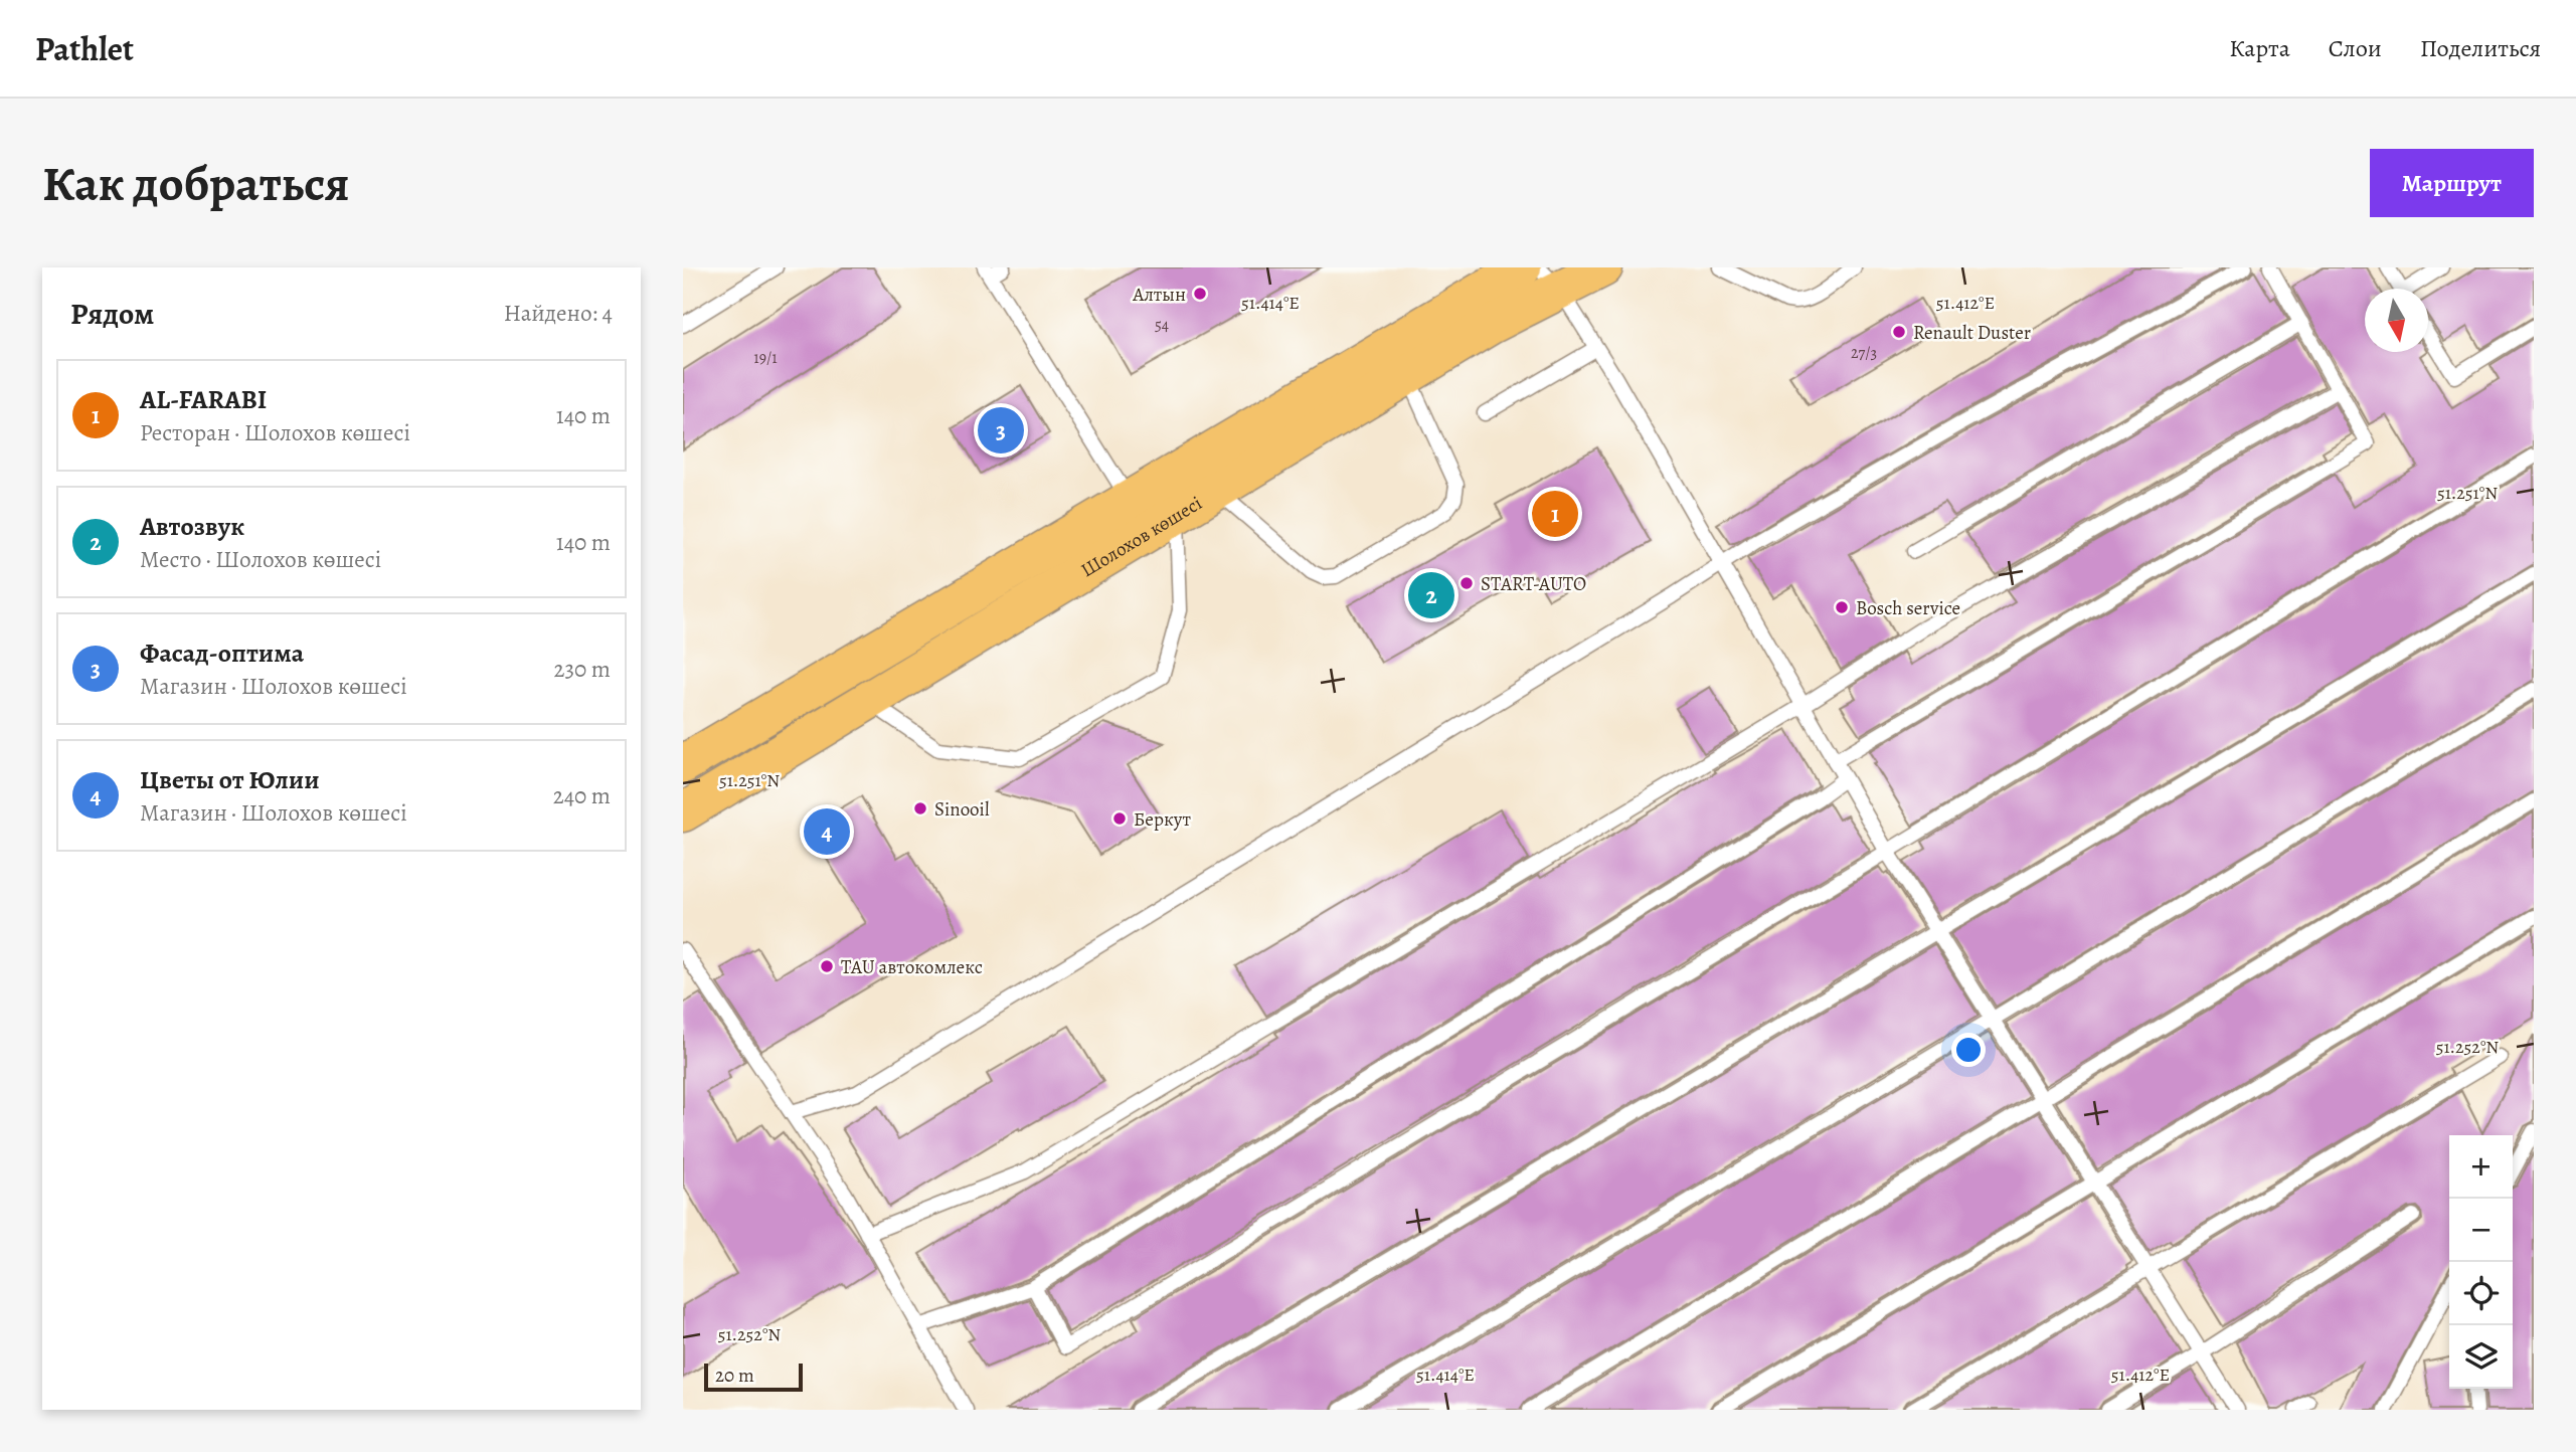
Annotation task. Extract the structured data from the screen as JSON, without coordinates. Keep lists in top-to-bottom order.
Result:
{
  "streets": {
    "highway": ["Шолохов көшесі"]
  },
  "places": [
    "Алтын",
    "Renault Duster",
    "START-AUTO",
    "Bosch service",
    "Sinooil",
    "Беркут",
    "TAU автокомлекс"
  ],
  "house_numbers": ["54", "27/3", "19/1"],
  "scale_bar": "20 m",
  "north": "bottom",
  "page": {
    "header": "Pathlet",
    "nav": ["Карта", "Слои", "Поделиться"],
    "buttons": "Маршрут",
    "title": "Как добраться",
    "heading": ["Рядом", "Найдено: 4"],
    "list": [
      {
        "mark": "1",
        "name": "AL-FARABI",
        "note": "Ресторан · Шолохов көшесі",
        "value": "140 m"
      },
      {
        "mark": "2",
        "name": "Автозвук",
        "note": "Место · Шолохов көшесі",
        "value": "140 m"
      },
      {
        "mark": "3",
        "name": "Фасад-оптима",
        "note": "Магазин · Шолохов көшесі",
        "value": "230 m"
      },
      {
        "mark": "4",
        "name": "Цветы от Юлии",
        "note": "Магазин · Шолохов көшесі",
        "value": "240 m"
      }
    ],
    "pins": [
      "3",
      "1",
      "2",
      "4"
    ],
    "map_buttons": ["+", "−"],
    "scale": "20 m"
  },
  "coordinates": [
    "51.414°E",
    "51.412°E",
    "51.251°N",
    "51.252°N"
  ]
}
